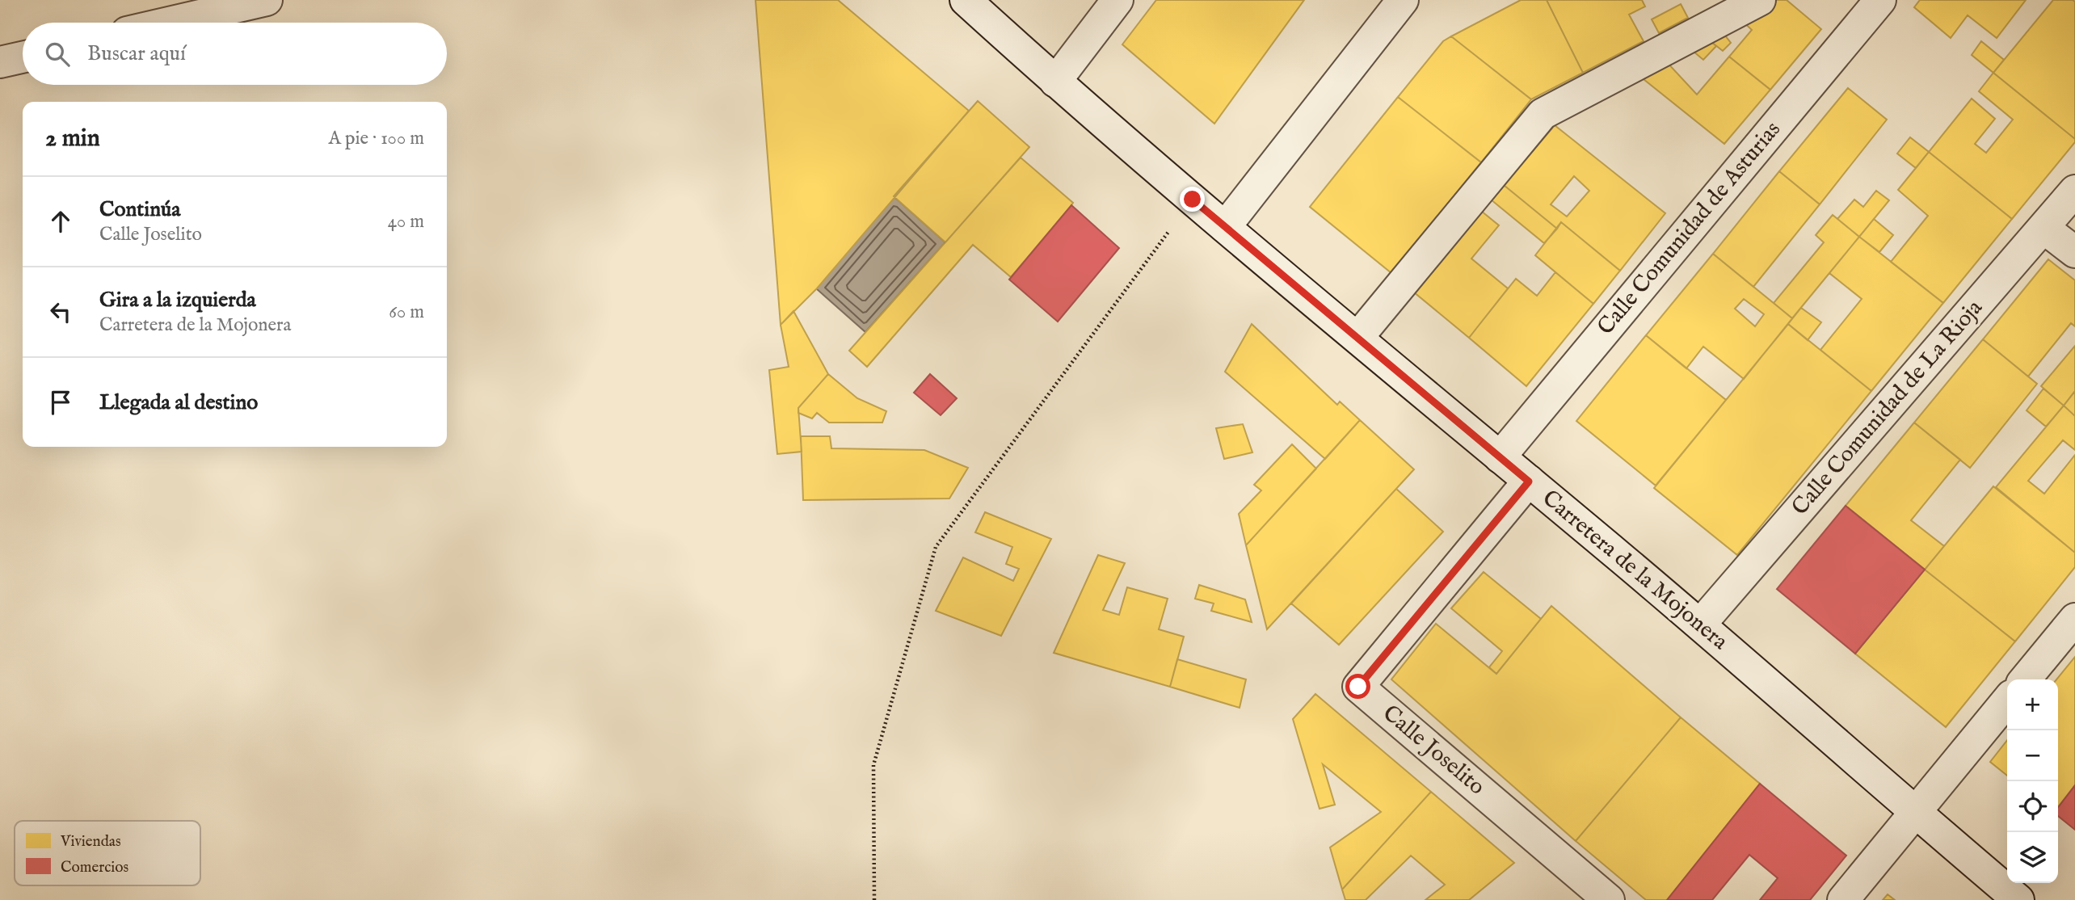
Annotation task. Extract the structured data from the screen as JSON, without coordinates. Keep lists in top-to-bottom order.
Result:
{
  "streets": {
    "street": [
      "Calle Comunidad de Asturias",
      "Calle Comunidad de La Rioja",
      "Carretera de la Mojonera",
      "Calle Joselito"
    ]
  },
  "crossings": [
    ["Calle Comunidad de Asturias", "Carretera de la Mojonera"],
    ["Calle Comunidad de La Rioja", "Carretera de la Mojonera"],
    ["Carretera de la Mojonera", "Calle Joselito"]
  ],
  "legend": ["Viviendas", "Comercios"],
  "page": {
    "search": "Buscar aquí",
    "heading": ["2 min", "A pie · 100 m"],
    "list": [
      ["Continúa", "Calle Joselito", "40 m"],
      ["Gira a la izquierda", "Carretera de la Mojonera", "60 m"],
      "Llegada al destino"
    ],
    "map_buttons": ["+", "−"]
  }
}
